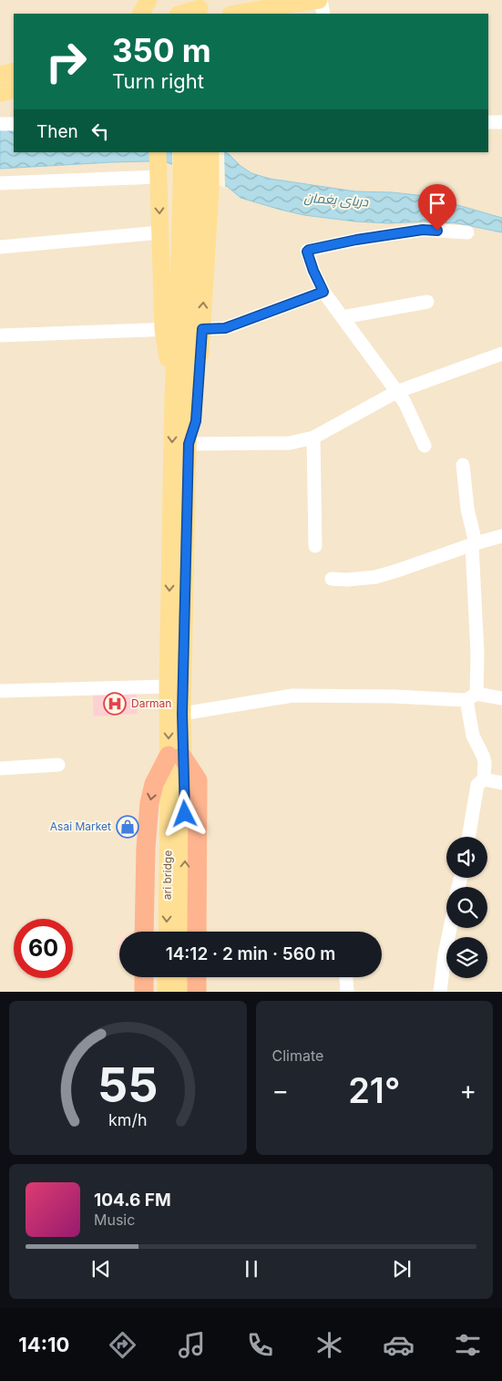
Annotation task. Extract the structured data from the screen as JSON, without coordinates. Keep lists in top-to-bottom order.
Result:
{
  "streets": {
    "main road": ["ari bridge"]
  },
  "water": ["دریای پغمان"],
  "places": {
    "hospital": ["Darman"],
    "shop": ["Asai Market"]
  },
  "page": {
    "turn": ["350 m", "Turn right"],
    "then": "Then",
    "limit": "60",
    "trip": "14:12 · 2 min · 560 m",
    "tile": "Climate",
    "heat": ["−", "21°", "+"],
    "song": ["104.6 FM", "Music"],
    "tabs": "14:10",
    "gauge": ["55", "km/h"]
  }
}
